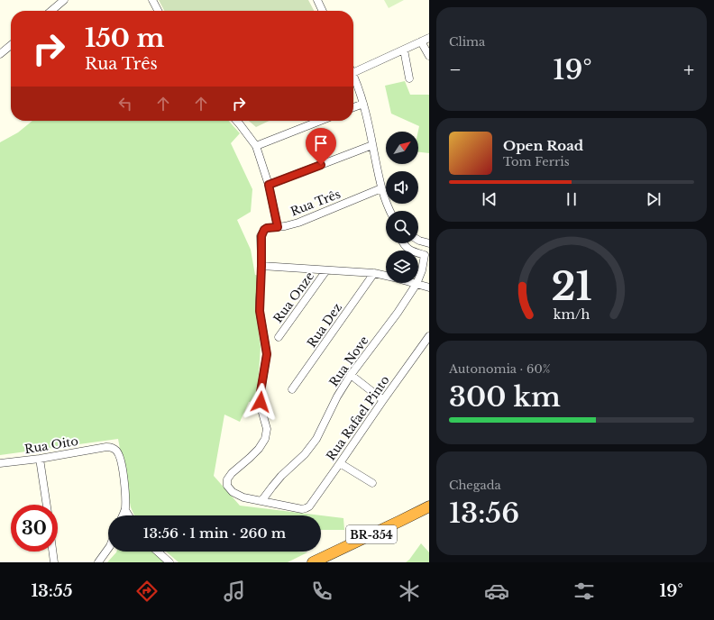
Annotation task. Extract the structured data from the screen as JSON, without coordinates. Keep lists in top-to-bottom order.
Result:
{
  "streets": {
    "highway": ["BR-354"],
    "street": [
      "Rua Três",
      "Rua Onze",
      "Rua Dez",
      "Rua Nove",
      "Rua Rafael Pinto",
      "Rua Oito"
    ]
  },
  "crossings": [
    ["Rua Nove", "Rua Rafael Pinto"]
  ],
  "north": "top right",
  "page": {
    "tile": [
      "Clima",
      ["Autonomia · 60%", "300 km"],
      ["Chegada", "13:56"]
    ],
    "turn": ["150 m", "Rua Três"],
    "heat": ["−", "19°", "+"],
    "song": ["Open Road", "Tom Ferris"],
    "limit": "30",
    "trip": "13:56 · 1 min · 260 m",
    "tabs": ["13:55", "19°"],
    "gauge": ["21", "km/h"]
  }
}
